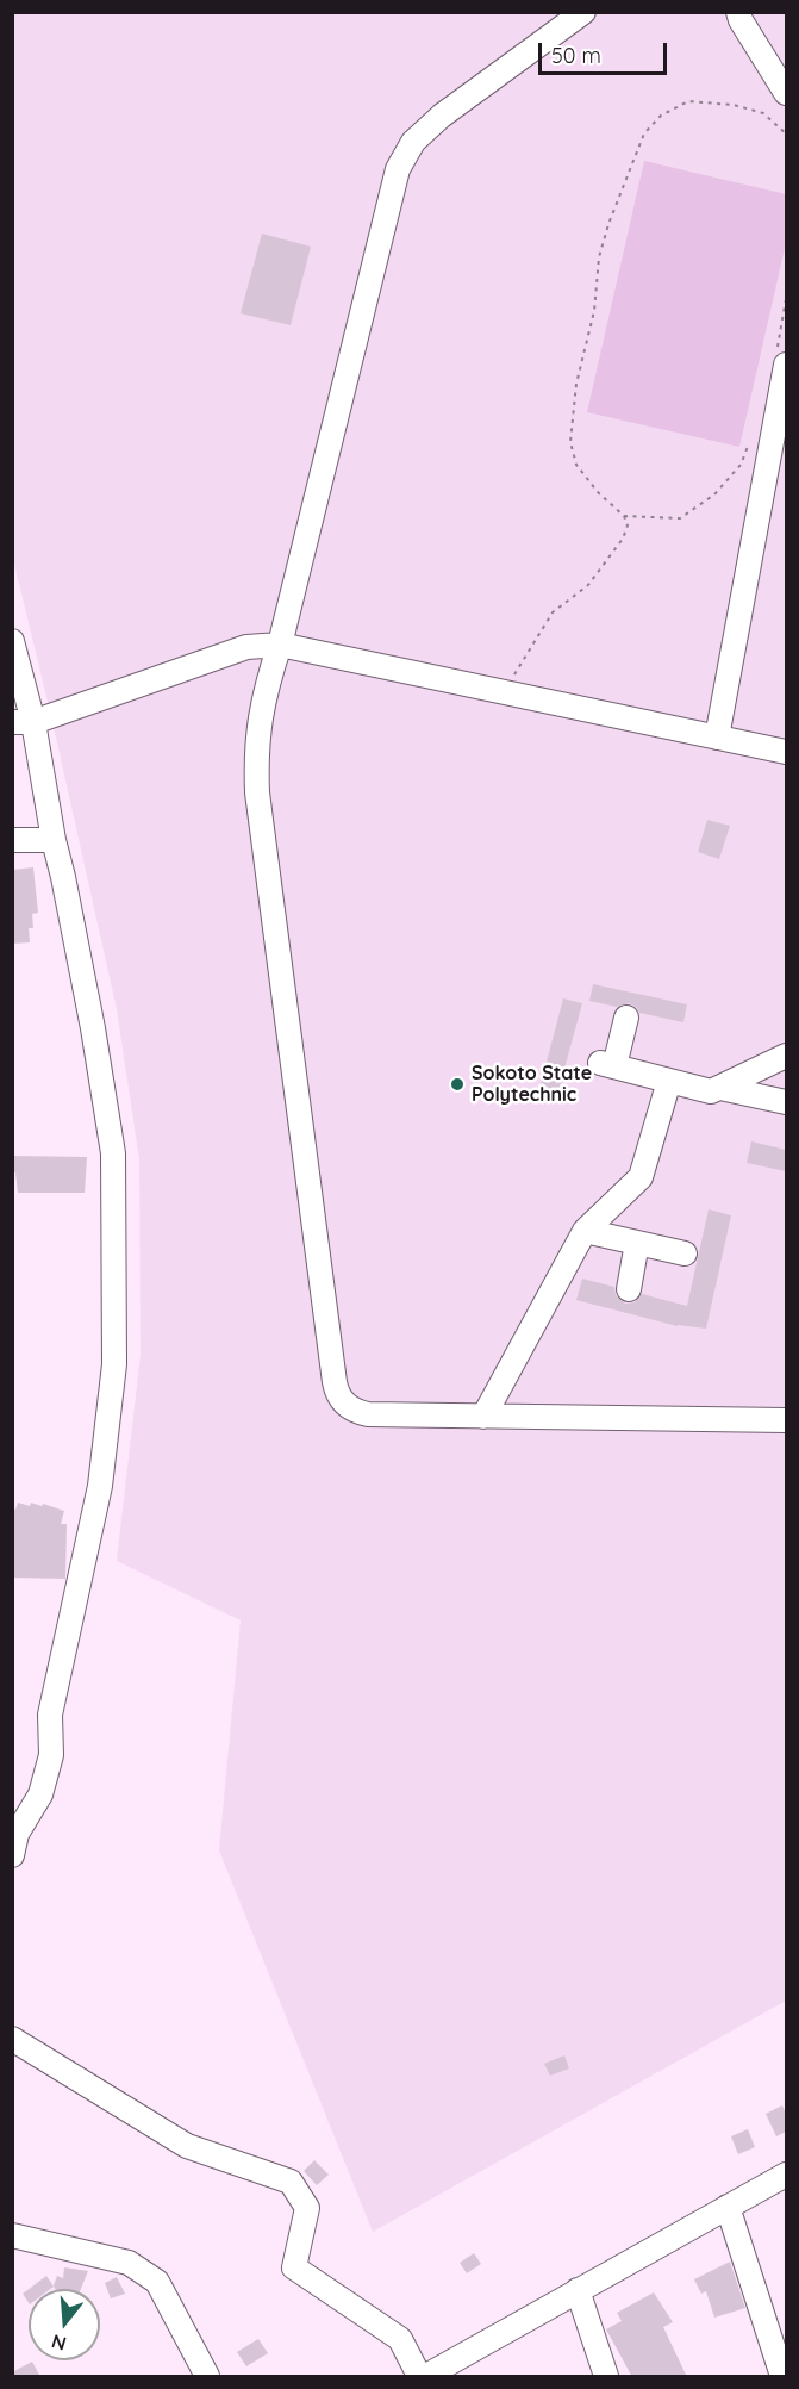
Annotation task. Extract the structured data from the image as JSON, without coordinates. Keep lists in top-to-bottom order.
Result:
{
  "places": ["Sokoto State Polytechnic"],
  "scale_bar": "50 m",
  "north": "bottom"
}
